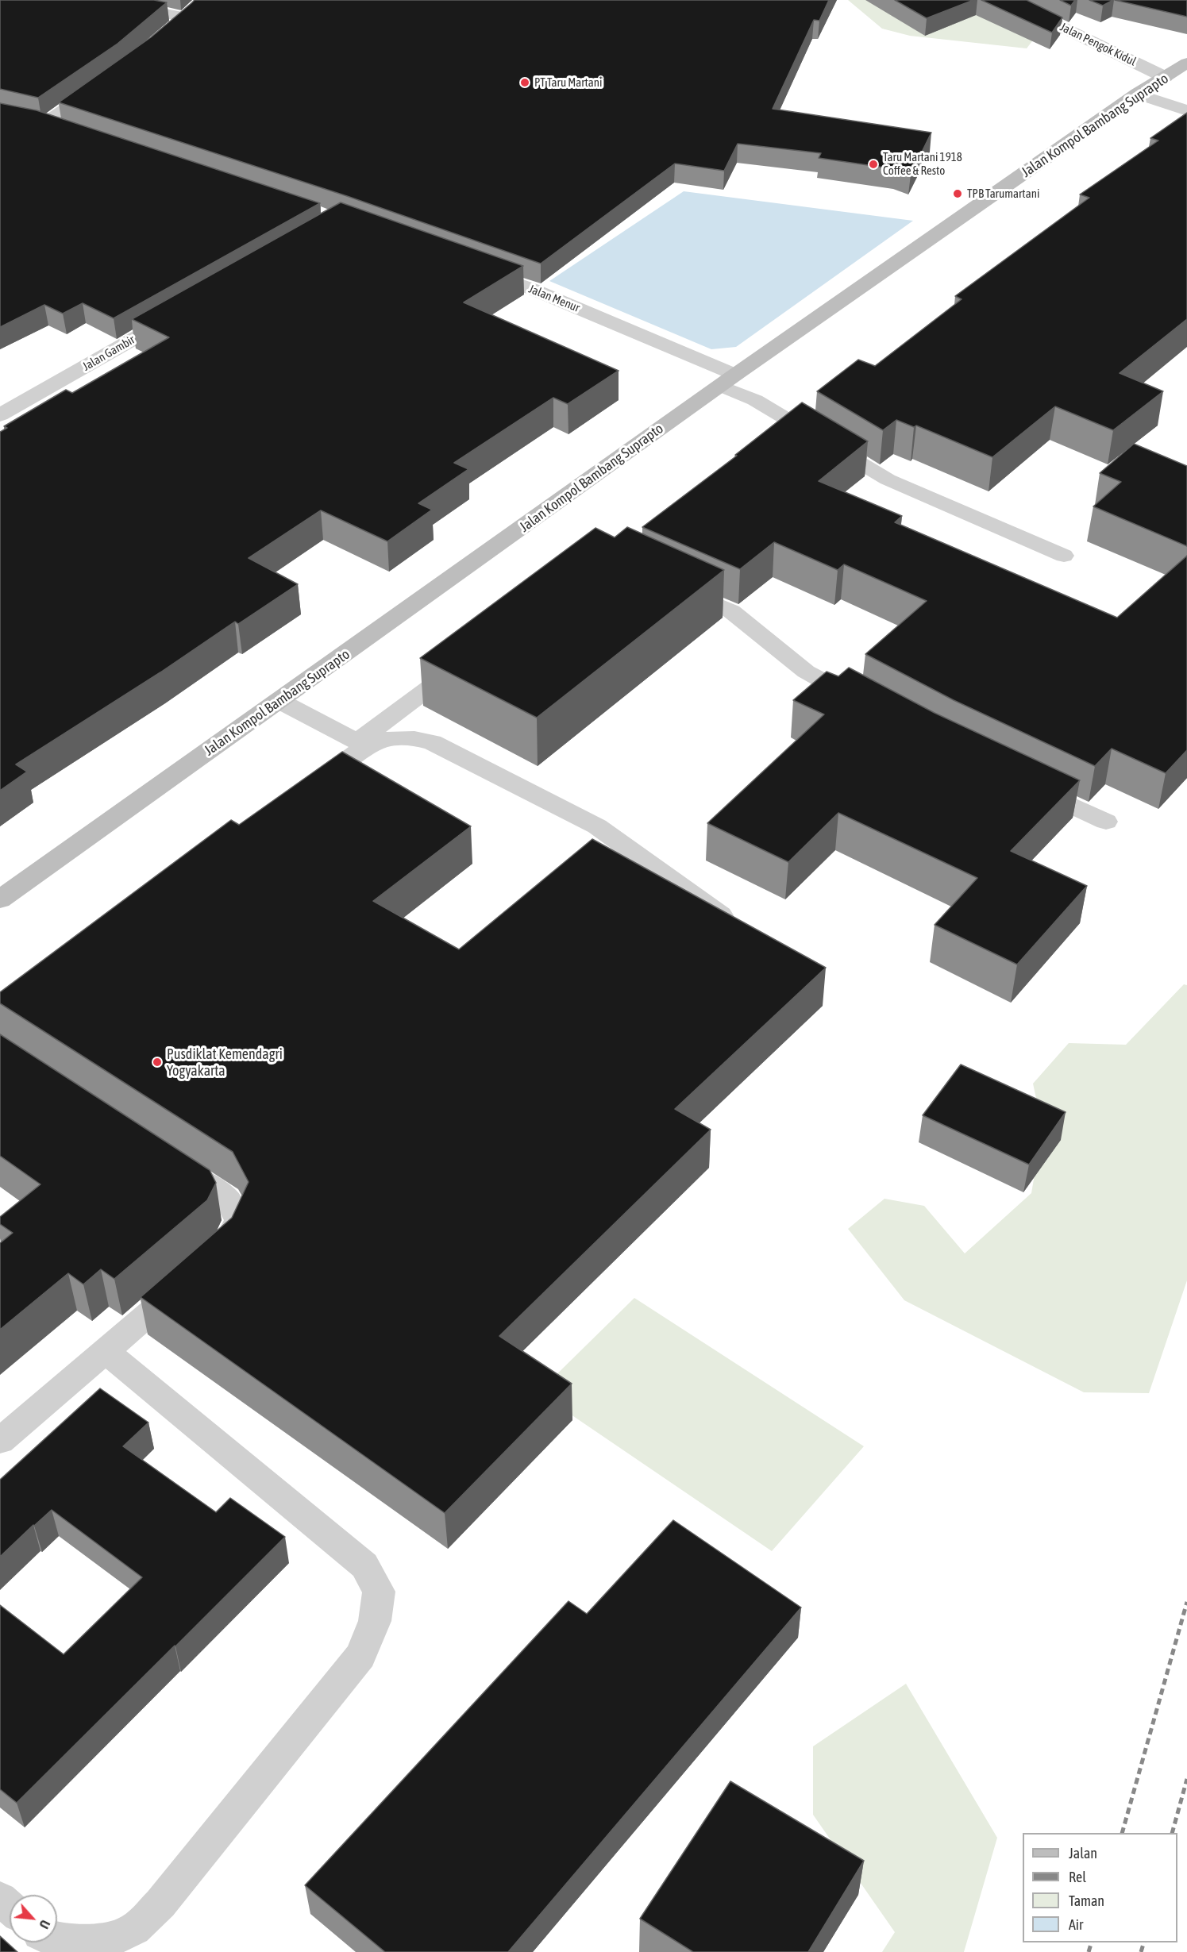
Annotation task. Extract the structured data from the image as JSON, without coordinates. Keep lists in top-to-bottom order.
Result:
{
  "streets": {
    "street": [
      "Jalan Pengok Kidul",
      "Jalan Kompol Bambang Suprapto",
      "Jalan Menur",
      "Jalan Gambir"
    ]
  },
  "crossings": [
    ["Jalan Pengok Kidul", "Jalan Kompol Bambang Suprapto"],
    ["Jalan Kompol Bambang Suprapto", "Jalan Menur"]
  ],
  "places": [
    "PT Taru Martani",
    "Taru Martani 1918 Coffee & Resto",
    "TPB Tarumartani",
    "Pusdiklat Kemendagri Yogyakarta"
  ],
  "legend": [
    "Jalan",
    "Rel",
    "Taman",
    "Air"
  ],
  "north": "bottom right"
}
